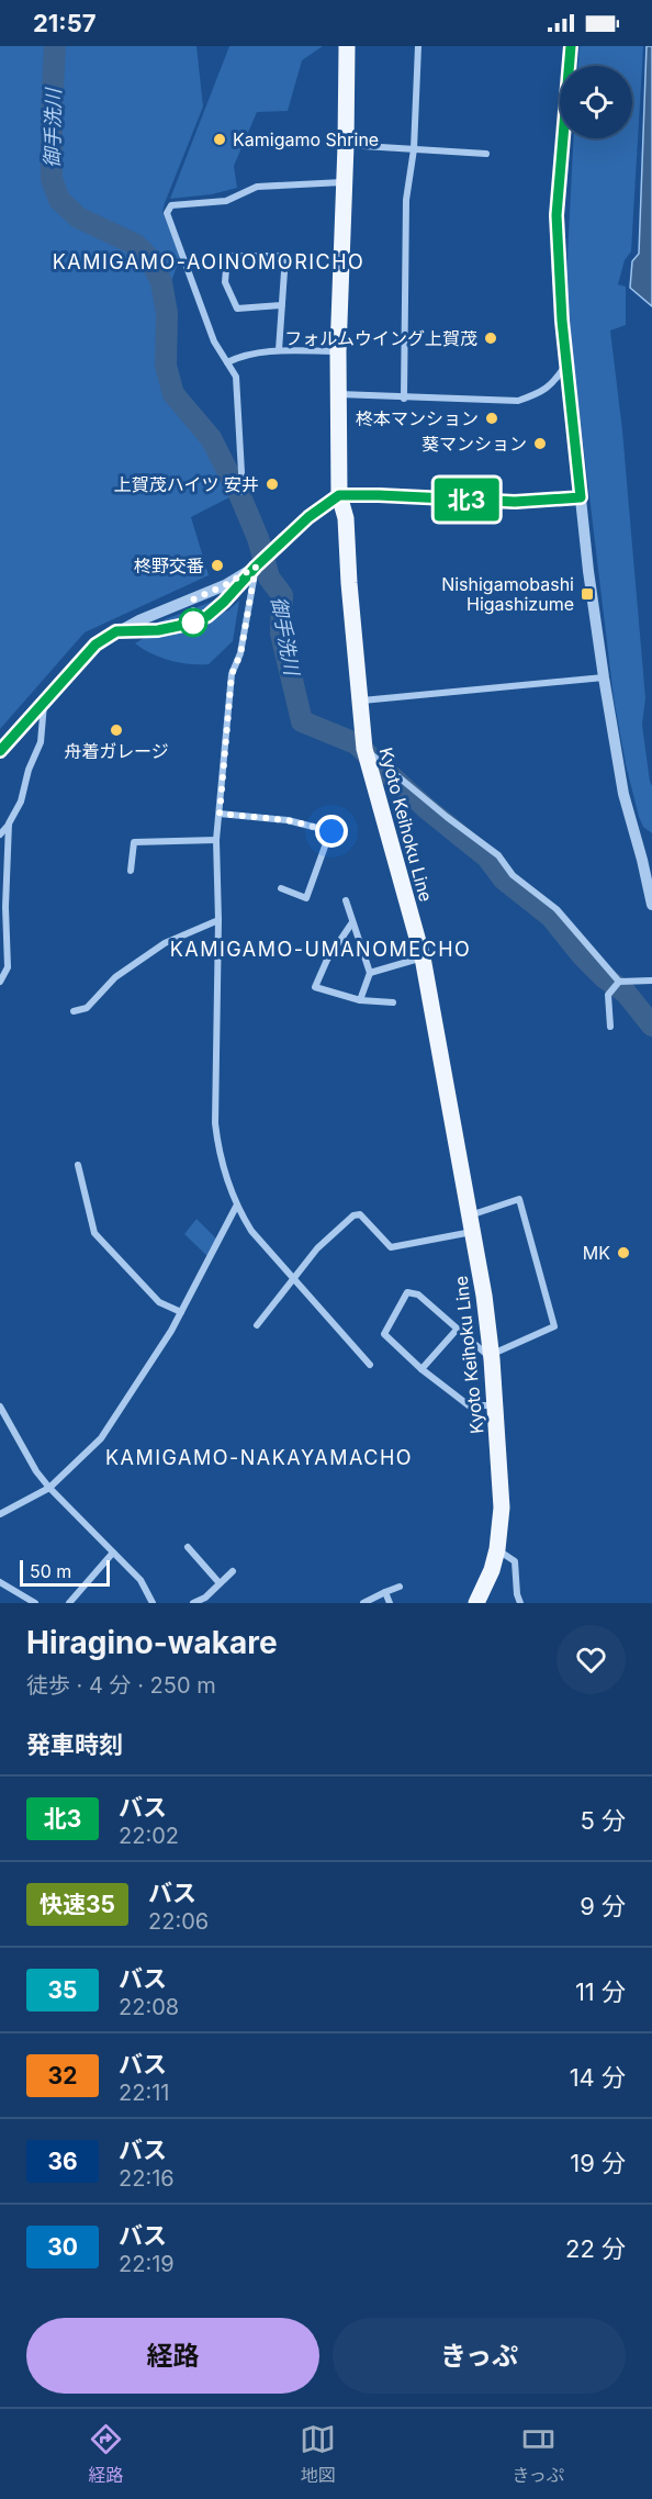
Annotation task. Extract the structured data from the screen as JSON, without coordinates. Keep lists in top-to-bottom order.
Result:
{
  "streets": {
    "main road": ["Kyoto Keihoku Line"]
  },
  "districts": ["KAMIGAMO-AOINOMORICHO", "KAMIGAMO-UMANOMECHO", "KAMIGAMO-NAKAYAMACHO"],
  "water": ["御手洗川"],
  "places": {
    "other": [
      "Kamigamo Shrine",
      "フォルムウイング上賀茂",
      "柊本マンション",
      "葵マンション",
      "上賀茂ハイツ 安井",
      "柊野交番",
      "舟着ガレージ",
      "MK"
    ],
    "transit": ["Nishigamobashi Higashizume"]
  },
  "lines": ["bus line 北3"],
  "scale_bar": "50 m",
  "page": {
    "status": "21:57",
    "on_map": "北3",
    "scale": "50 m",
    "heading": [
      ["Hiragino-wakare", "徒歩 · 4 分 · 250 m"],
      "発車時刻"
    ],
    "list": [
      {
        "mark": "北3",
        "name": "バス",
        "note": "22:02",
        "value": "5 分"
      },
      {
        "mark": "快速35",
        "name": "バス",
        "note": "22:06",
        "value": "9 分"
      },
      {
        "mark": "35",
        "name": "バス",
        "note": "22:08",
        "value": "11 分"
      },
      {
        "mark": "32",
        "name": "バス",
        "note": "22:11",
        "value": "14 分"
      },
      {
        "mark": "36",
        "name": "バス",
        "note": "22:16",
        "value": "19 分"
      },
      {
        "mark": "30",
        "name": "バス",
        "note": "22:19",
        "value": "22 分"
      }
    ],
    "buttons": ["経路", "きっぷ"],
    "tabs": ["経路", "地図", "きっぷ"]
  }
}
